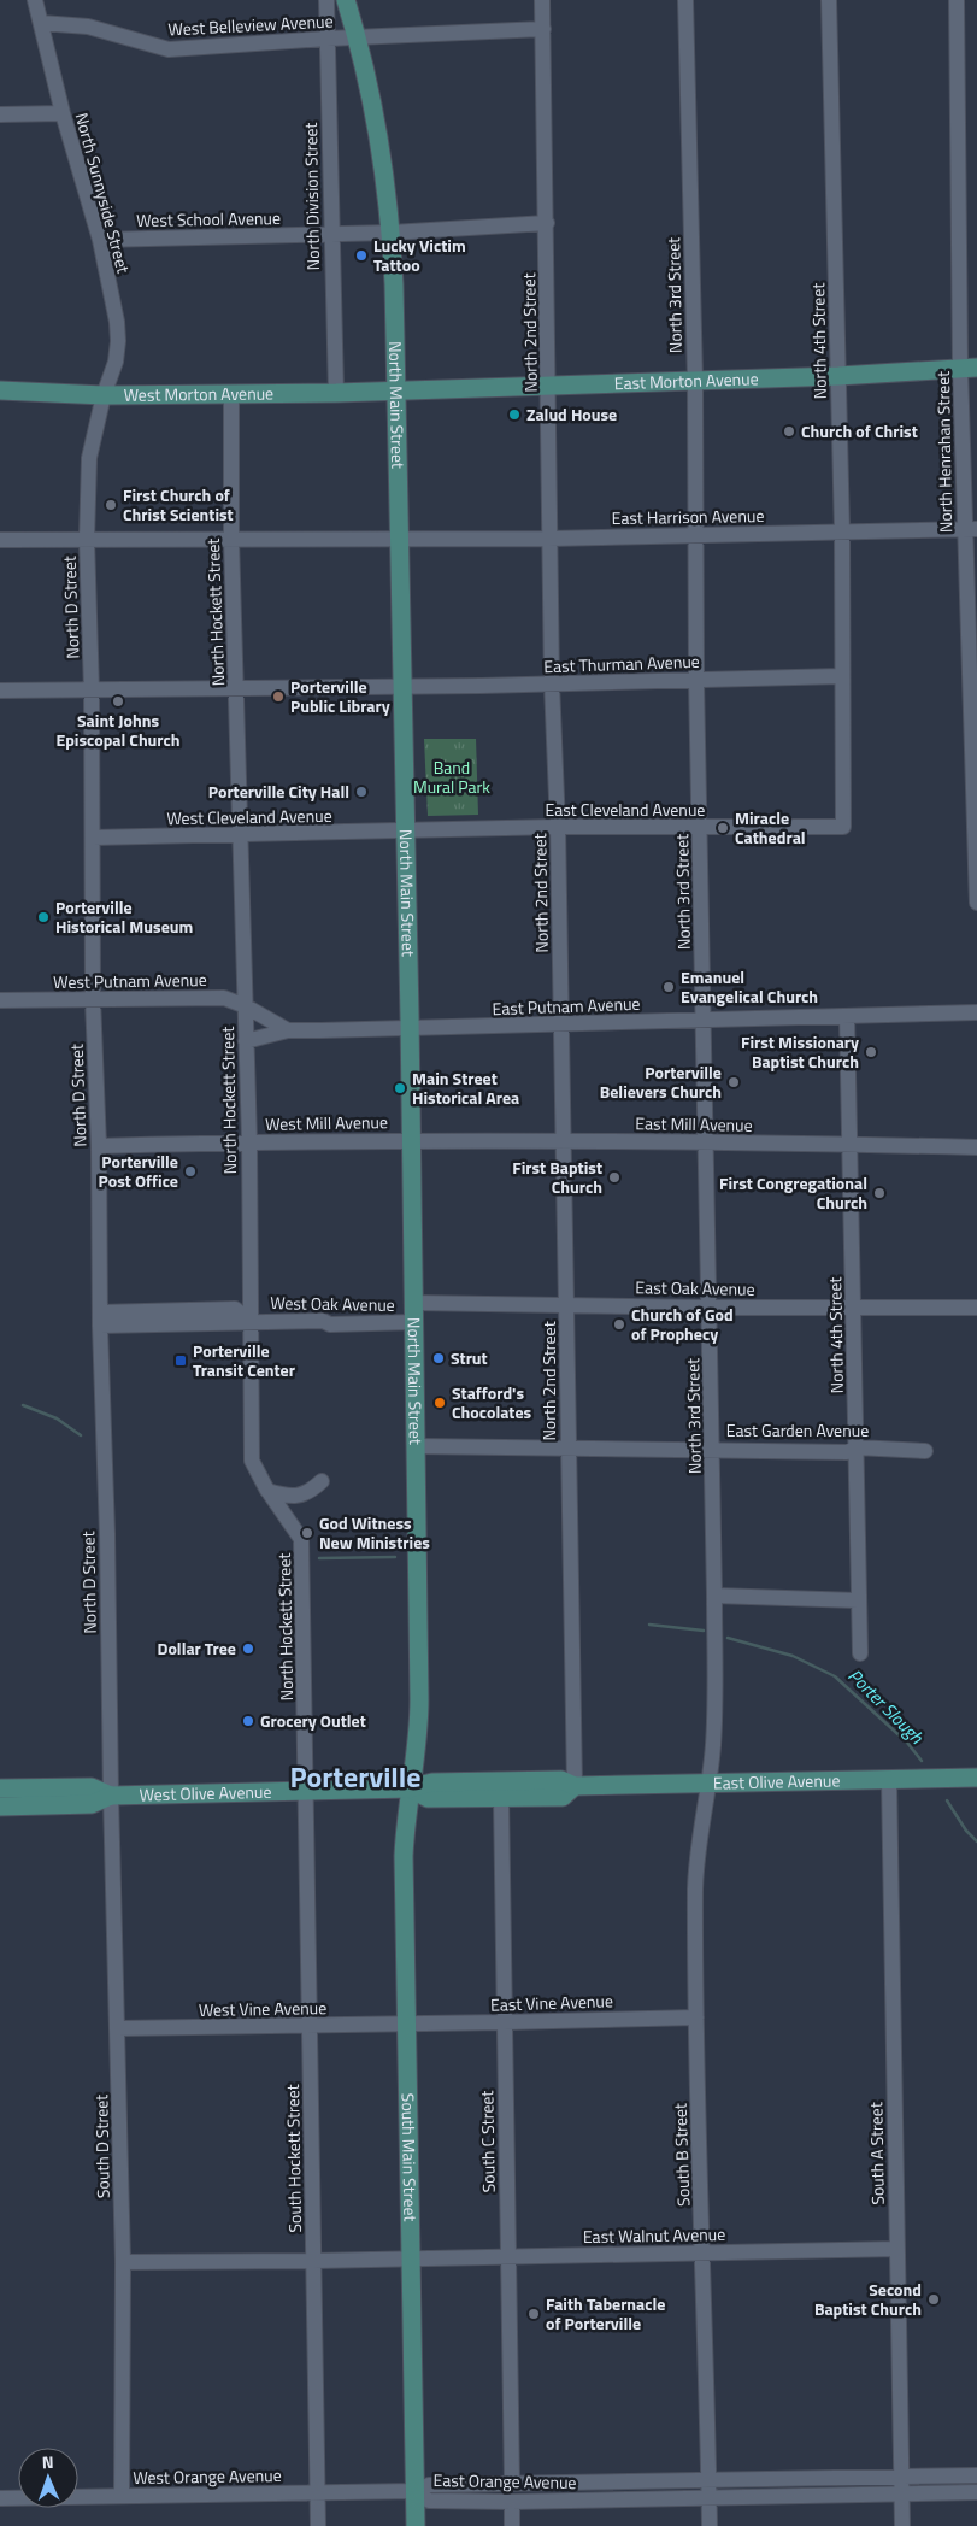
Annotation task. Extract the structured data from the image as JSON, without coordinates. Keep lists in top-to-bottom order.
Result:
{
  "streets": {
    "main road": [
      "East Morton Avenue",
      "West Morton Avenue",
      "North Main Street",
      "East Olive Avenue",
      "West Olive Avenue",
      "South Main Street"
    ],
    "street": [
      "West Belleview Avenue",
      "North Sunnyside Street",
      "North Division Street",
      "West School Avenue",
      "North 3rd Street",
      "North 2nd Street",
      "North 4th Street",
      "North Henrahan Street",
      "East Harrison Avenue",
      "North D Street",
      "North Hockett Street",
      "East Thurman Avenue",
      "East Cleveland Avenue",
      "West Cleveland Avenue",
      "West Putnam Avenue",
      "East Putnam Avenue",
      "West Mill Avenue",
      "East Mill Avenue",
      "East Oak Avenue",
      "West Oak Avenue",
      "East Garden Avenue",
      "East Vine Avenue",
      "West Vine Avenue",
      "South C Street",
      "South D Street",
      "South A Street",
      "South B Street",
      "South Hockett Street",
      "East Walnut Avenue",
      "West Orange Avenue",
      "East Orange Avenue"
    ]
  },
  "crossings": [
    ["West Belleview Avenue", "North Sunnyside Street"],
    ["West Belleview Avenue", "North Division Street"],
    ["West Belleview Avenue", "North 2nd Street"],
    ["West Belleview Avenue", "North Main Street"],
    ["North Sunnyside Street", "West School Avenue"],
    ["North Sunnyside Street", "West Morton Avenue"],
    ["North Sunnyside Street", "North D Street"],
    ["North Division Street", "West School Avenue"],
    ["North Division Street", "West Morton Avenue"],
    ["West School Avenue", "North 2nd Street"],
    ["West School Avenue", "North Main Street"],
    ["North 3rd Street", "East Morton Avenue"],
    ["North 3rd Street", "East Harrison Avenue"],
    ["North 3rd Street", "East Thurman Avenue"],
    ["North 3rd Street", "East Cleveland Avenue"],
    ["North 3rd Street", "East Putnam Avenue"],
    ["North 3rd Street", "East Mill Avenue"],
    ["North 3rd Street", "East Oak Avenue"],
    ["North 3rd Street", "East Garden Avenue"],
    ["North 3rd Street", "East Olive Avenue"],
    ["North 3rd Street", "South B Street"],
    ["North 2nd Street", "East Morton Avenue"],
    ["North 2nd Street", "East Harrison Avenue"],
    ["North 2nd Street", "East Thurman Avenue"],
    ["North 2nd Street", "East Cleveland Avenue"],
    ["North 2nd Street", "East Putnam Avenue"],
    ["North 2nd Street", "East Mill Avenue"],
    ["North 2nd Street", "East Oak Avenue"],
    ["North 2nd Street", "East Garden Avenue"],
    ["North 2nd Street", "East Olive Avenue"],
    ["North 4th Street", "East Morton Avenue"],
    ["North 4th Street", "East Harrison Avenue"],
    ["North 4th Street", "East Thurman Avenue"],
    ["North 4th Street", "East Cleveland Avenue"],
    ["North 4th Street", "East Putnam Avenue"],
    ["North 4th Street", "East Mill Avenue"],
    ["North 4th Street", "East Oak Avenue"],
    ["North 4th Street", "East Garden Avenue"],
    ["East Morton Avenue", "West Morton Avenue"],
    ["East Morton Avenue", "North Main Street"],
    ["East Morton Avenue", "North Henrahan Street"],
    ["West Morton Avenue", "North Main Street"],
    ["West Morton Avenue", "North D Street"],
    ["West Morton Avenue", "North Hockett Street"],
    ["North Main Street", "East Harrison Avenue"],
    ["North Main Street", "East Thurman Avenue"],
    ["North Main Street", "East Cleveland Avenue"],
    ["North Main Street", "West Cleveland Avenue"],
    ["North Main Street", "East Putnam Avenue"],
    ["North Main Street", "West Mill Avenue"],
    ["North Main Street", "East Mill Avenue"],
    ["North Main Street", "East Oak Avenue"],
    ["North Main Street", "West Oak Avenue"],
    ["North Main Street", "East Garden Avenue"],
    ["North Main Street", "East Olive Avenue"],
    ["North Main Street", "West Olive Avenue"],
    ["North Main Street", "South Main Street"],
    ["North Henrahan Street", "East Harrison Avenue"],
    ["East Harrison Avenue", "North D Street"],
    ["East Harrison Avenue", "North Hockett Street"],
    ["North D Street", "East Thurman Avenue"],
    ["North D Street", "West Cleveland Avenue"],
    ["North D Street", "West Putnam Avenue"],
    ["North D Street", "West Mill Avenue"],
    ["North D Street", "West Oak Avenue"],
    ["North D Street", "West Olive Avenue"],
    ["North D Street", "South D Street"],
    ["North Hockett Street", "East Thurman Avenue"],
    ["North Hockett Street", "West Cleveland Avenue"],
    ["North Hockett Street", "West Putnam Avenue"],
    ["North Hockett Street", "West Mill Avenue"],
    ["North Hockett Street", "West Oak Avenue"],
    ["North Hockett Street", "West Olive Avenue"],
    ["North Hockett Street", "South Hockett Street"],
    ["East Cleveland Avenue", "West Cleveland Avenue"],
    ["West Mill Avenue", "East Mill Avenue"],
    ["East Olive Avenue", "West Olive Avenue"],
    ["East Olive Avenue", "South C Street"],
    ["East Olive Avenue", "South A Street"],
    ["East Olive Avenue", "South B Street"],
    ["East Olive Avenue", "South Main Street"],
    ["West Olive Avenue", "South D Street"],
    ["West Olive Avenue", "South Main Street"],
    ["West Olive Avenue", "South Hockett Street"],
    ["East Vine Avenue", "West Vine Avenue"],
    ["East Vine Avenue", "South C Street"],
    ["East Vine Avenue", "South B Street"],
    ["East Vine Avenue", "South Main Street"],
    ["West Vine Avenue", "South D Street"],
    ["West Vine Avenue", "South Main Street"],
    ["West Vine Avenue", "South Hockett Street"],
    ["South C Street", "East Walnut Avenue"],
    ["South C Street", "East Orange Avenue"],
    ["South D Street", "East Walnut Avenue"],
    ["South D Street", "West Orange Avenue"],
    ["South A Street", "East Walnut Avenue"],
    ["South A Street", "East Orange Avenue"],
    ["South B Street", "East Walnut Avenue"],
    ["South B Street", "East Orange Avenue"],
    ["South Main Street", "East Walnut Avenue"],
    ["South Main Street", "West Orange Avenue"],
    ["South Main Street", "East Orange Avenue"],
    ["South Hockett Street", "East Walnut Avenue"],
    ["South Hockett Street", "West Orange Avenue"],
    ["West Orange Avenue", "East Orange Avenue"]
  ],
  "districts": ["Porterville"],
  "water": ["Porter Slough"],
  "parks": ["Band Mural Park"],
  "places": {
    "other": [
      "Lucky Victim Tattoo",
      "Zalud House",
      "Church of Christ",
      "First Church of Christ Scientist",
      "Porterville Public Library",
      "Saint Johns Episcopal Church",
      "Porterville City Hall",
      "Miracle Cathedral",
      "Porterville Historical Museum",
      "Emanuel Evangelical Church",
      "First Missionary Baptist Church",
      "Porterville Believers Church",
      "Main Street Historical Area",
      "Porterville Post Office",
      "First Baptist Church",
      "First Congregational Church",
      "Church of God of Prophecy",
      "Strut",
      "Stafford's Chocolates",
      "God Witness New Ministries",
      "Dollar Tree",
      "Grocery Outlet",
      "Second Baptist Church",
      "Faith Tabernacle of Porterville"
    ],
    "transit": ["Porterville Transit Center"]
  },
  "north": "top"
}
